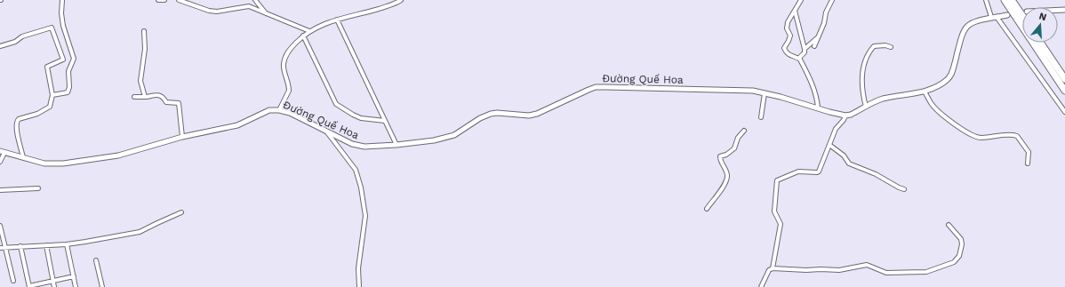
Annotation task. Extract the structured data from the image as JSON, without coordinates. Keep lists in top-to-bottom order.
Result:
{
  "streets": {
    "street": ["Đường Quế Hoa"]
  },
  "north": "top"
}
